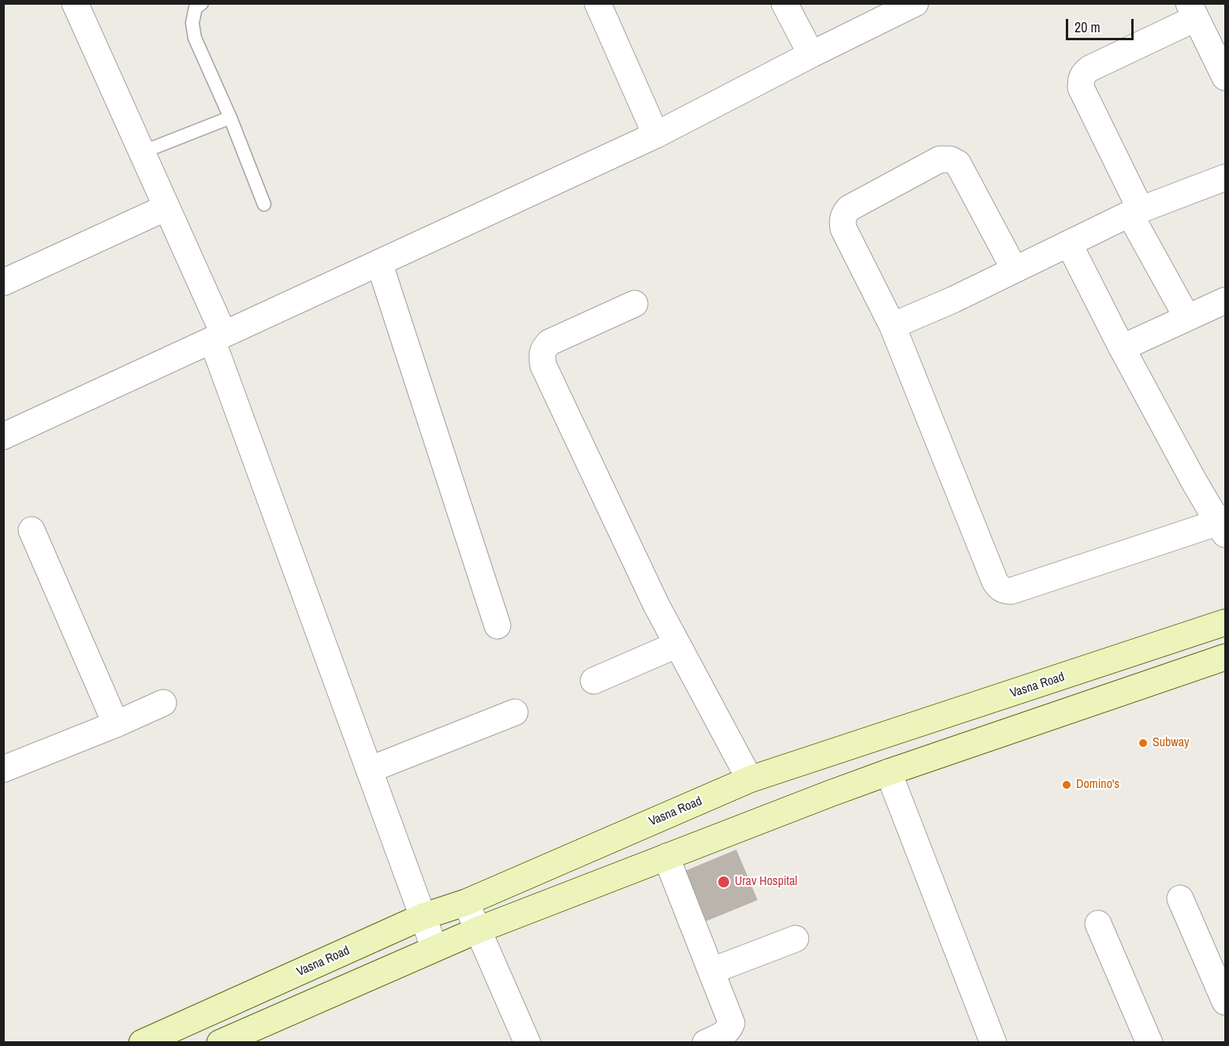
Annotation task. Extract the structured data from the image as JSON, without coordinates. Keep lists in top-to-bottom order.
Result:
{
  "streets": {
    "main road": ["Vasna Road"]
  },
  "places": ["Subway", "Domino's", "Urav Hospital"],
  "scale_bar": "20 m"
}
